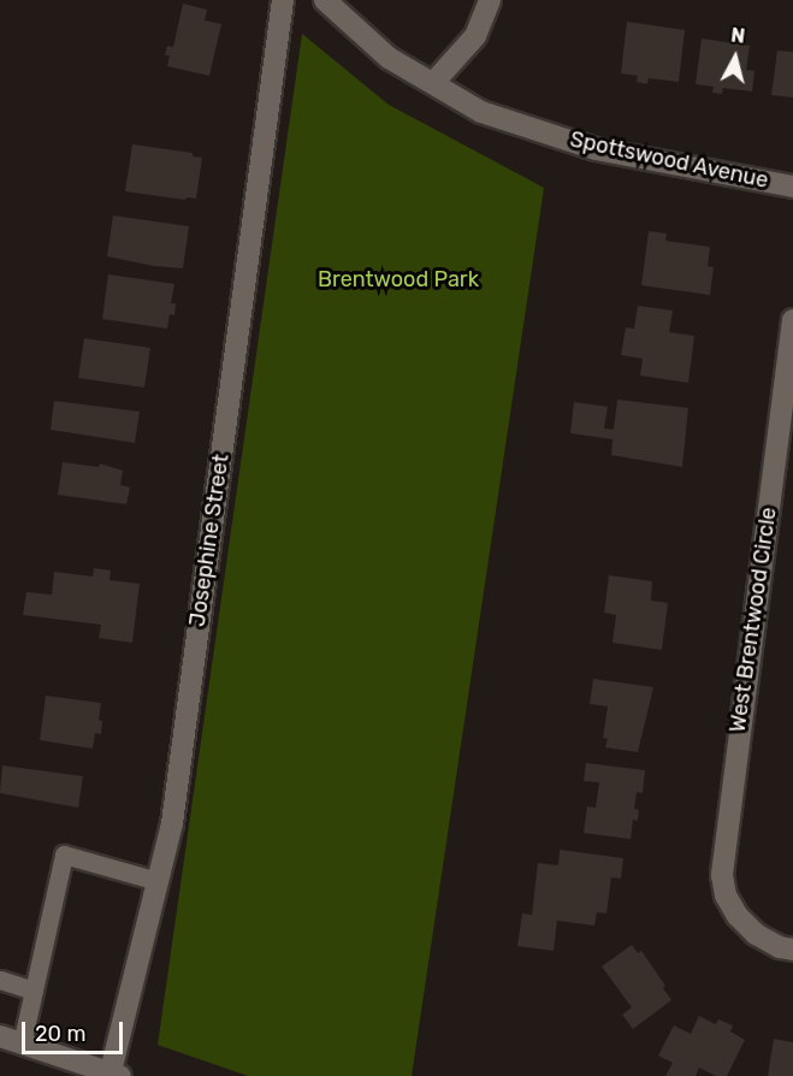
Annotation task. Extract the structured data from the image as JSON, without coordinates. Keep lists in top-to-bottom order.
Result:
{
  "streets": {
    "street": ["Spottswood Avenue", "Josephine Street", "West Brentwood Circle"]
  },
  "parks": ["Brentwood Park"],
  "scale_bar": "20 m",
  "north": "top"
}
